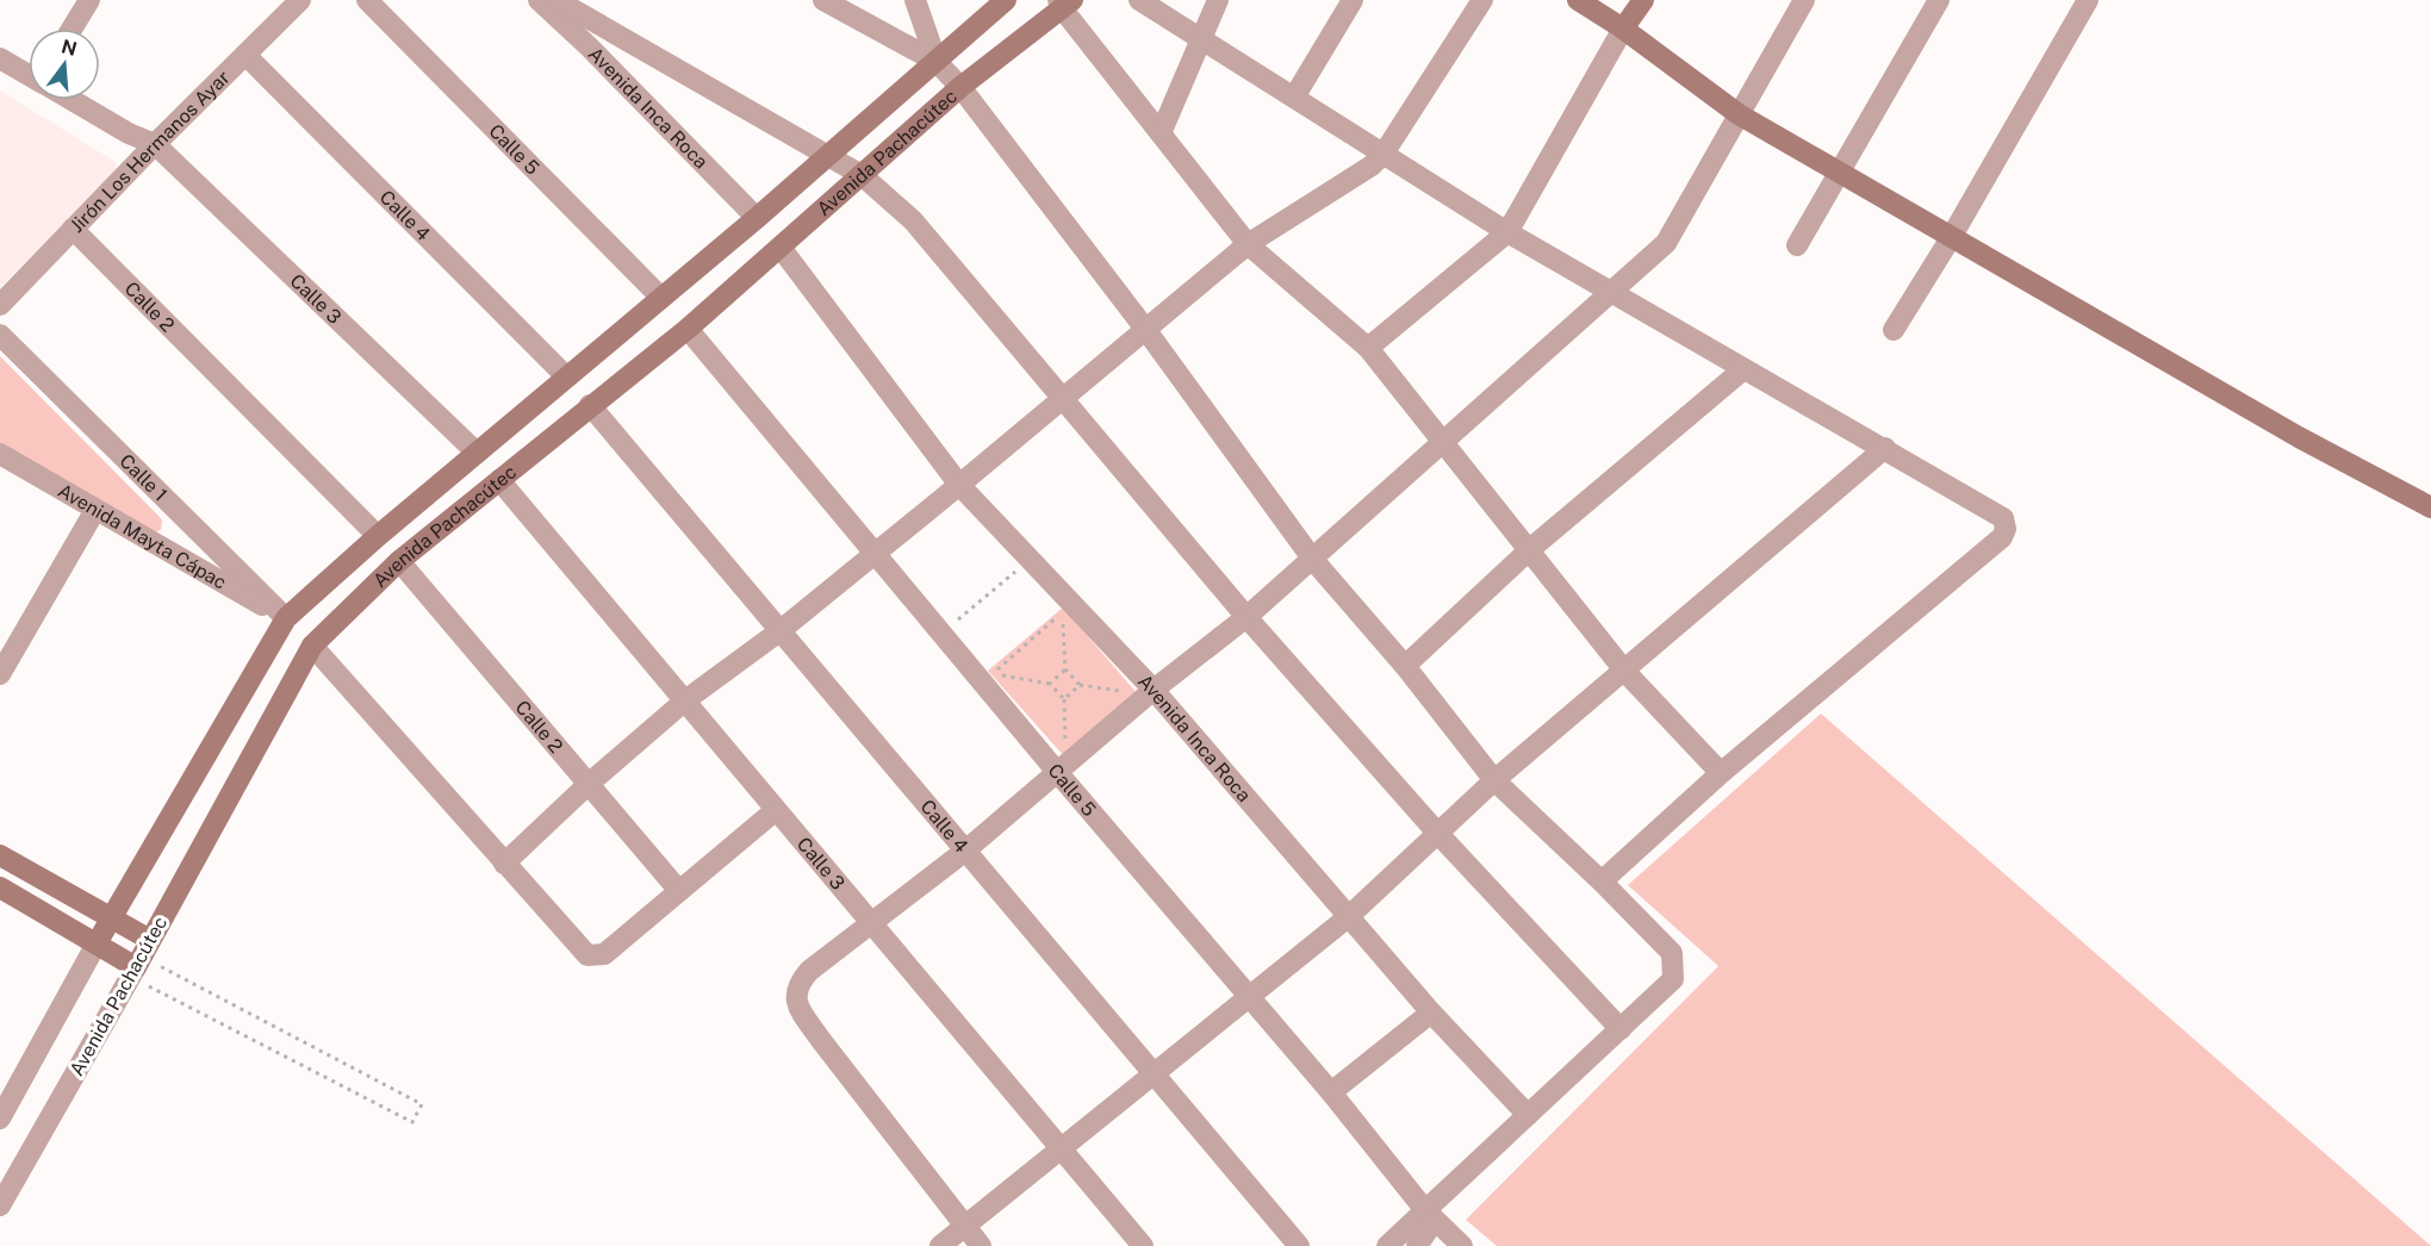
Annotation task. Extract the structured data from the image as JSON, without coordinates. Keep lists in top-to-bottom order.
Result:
{
  "streets": {
    "street": [
      "Avenida Inca Roca",
      "Calle 5",
      "Jirón Los Hermanos Ayar",
      "Avenida Pachacútec",
      "Calle 4",
      "Calle 3",
      "Calle 2",
      "Calle 1",
      "Avenida Mayta Cápac"
    ]
  },
  "crossings": [
    ["Avenida Inca Roca", "Avenida Pachacútec"],
    ["Calle 5", "Avenida Pachacútec"],
    ["Jirón Los Hermanos Ayar", "Calle 4"],
    ["Jirón Los Hermanos Ayar", "Calle 3"],
    ["Jirón Los Hermanos Ayar", "Calle 2"],
    ["Avenida Pachacútec", "Calle 4"],
    ["Avenida Pachacútec", "Calle 3"],
    ["Avenida Pachacútec", "Calle 2"],
    ["Avenida Pachacútec", "Calle 1"],
    ["Avenida Pachacútec", "Avenida Mayta Cápac"],
    ["Calle 1", "Avenida Mayta Cápac"]
  ],
  "north": "top"
}
